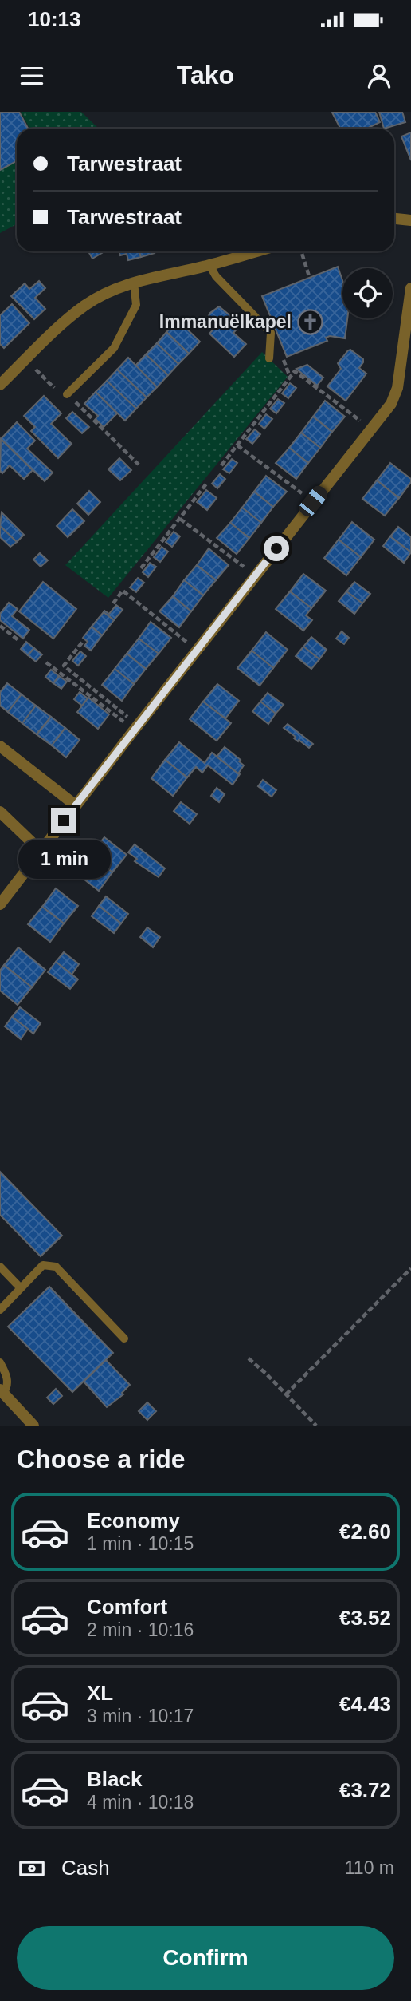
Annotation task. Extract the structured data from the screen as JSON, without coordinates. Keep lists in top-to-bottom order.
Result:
{
  "places": {
    "church": ["Immanuëlkapel"]
  },
  "page": {
    "status": "10:13",
    "header": "Tako",
    "banner": ["Tarwestraat", "Tarwestraat"],
    "bubble": "1 min",
    "heading": "Choose a ride",
    "list": [
      {
        "name": "Economy",
        "note": "1 min · 10:15",
        "value": "€2.60"
      },
      {
        "name": "Comfort",
        "note": "2 min · 10:16",
        "value": "€3.52"
      },
      {
        "name": "XL",
        "note": "3 min · 10:17",
        "value": "€4.43"
      },
      {
        "name": "Black",
        "note": "4 min · 10:18",
        "value": "€3.72"
      }
    ],
    "pay": ["Cash", "110 m"],
    "buttons": "Confirm"
  }
}
